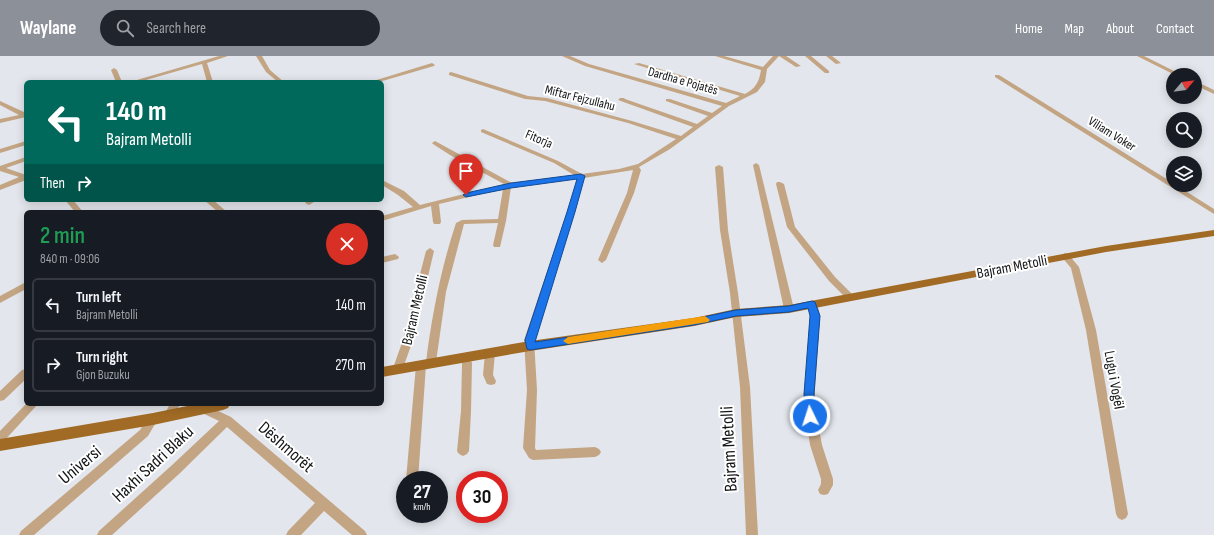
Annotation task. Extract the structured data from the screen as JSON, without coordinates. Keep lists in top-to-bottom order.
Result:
{
  "streets": {
    "main road": ["Bajram Metolli"],
    "street": [
      "Dardha e Pojatës",
      "Miftar Fejzullahu",
      "Viliam Voker",
      "Fitorja",
      "Lugu i Vogël",
      "Dëshmorët",
      "Haxhi Sadri Blaku",
      "Universi"
    ]
  },
  "crossings": [
    ["Bajram Metolli", "Lugu i Vogël"],
    ["Dëshmorët", "Haxhi Sadri Blaku"]
  ],
  "north": "top right",
  "page": {
    "header": "Waylane",
    "search": "Search here",
    "nav": [
      "Home",
      "Map",
      "About",
      "Contact"
    ],
    "turn": ["140 m", "Bajram Metolli"],
    "then": "Then",
    "heading": ["2 min", "840 m · 09:06"],
    "list": [
      {
        "name": "Turn left",
        "note": "Bajram Metolli",
        "value": "140 m"
      },
      {
        "name": "Turn right",
        "note": "Gjon Buzuku",
        "value": "270 m"
      }
    ],
    "speed": "27 km/h",
    "limit": "30"
  }
}
